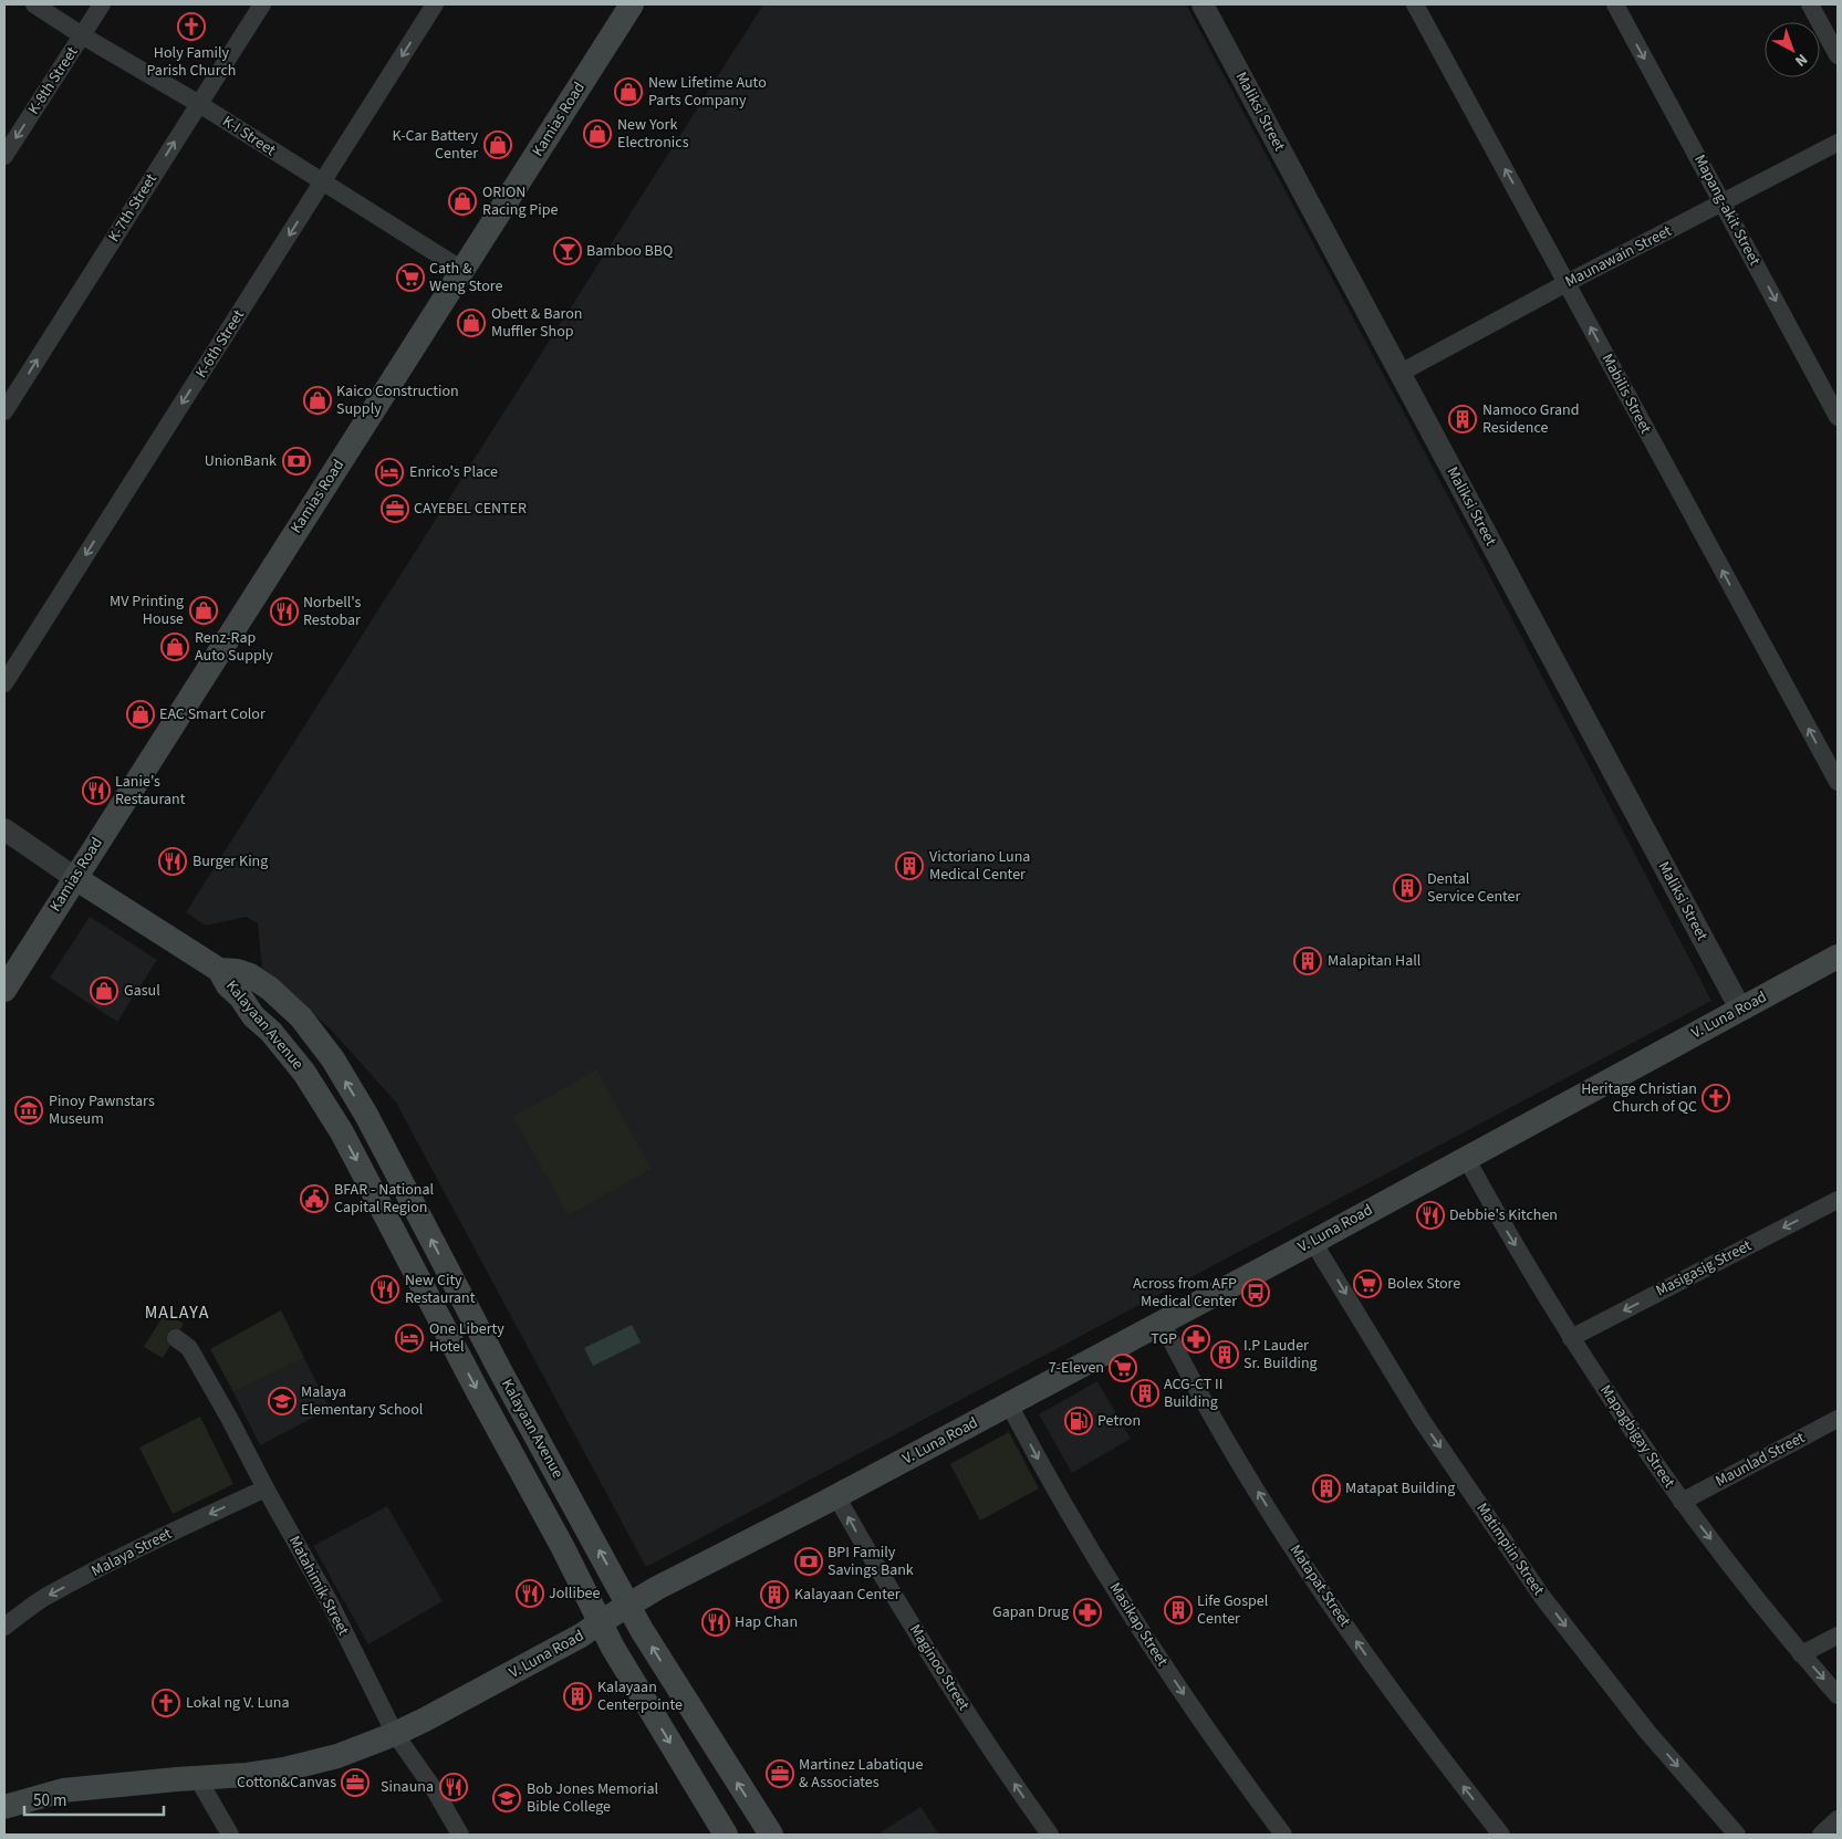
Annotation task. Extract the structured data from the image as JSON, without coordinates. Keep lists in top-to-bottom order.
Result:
{
  "streets": {
    "main road": ["Kamias Road", "V. Luna Road", "Kalayaan Avenue"],
    "street": [
      "K-8th Street",
      "Maliksi Street",
      "K-I Street",
      "K-7th Street",
      "Mapang-akit Street",
      "Maunawain Street",
      "K-6th Street",
      "Mabilis Street",
      "Masigasig Street",
      "Mapagbigay Street",
      "Maunlad Street",
      "Matimpiin Street",
      "Malaya Street",
      "Matahimik Street",
      "Matapat Street",
      "Masikap Street",
      "Maginoo Street"
    ]
  },
  "crossings": [
    ["K-8th Street", "K-I Street"],
    ["Maliksi Street", "Maunawain Street"],
    ["Maliksi Street", "V. Luna Road"],
    ["Kamias Road", "K-I Street"],
    ["Kamias Road", "Kalayaan Avenue"],
    ["K-I Street", "K-7th Street"],
    ["K-I Street", "K-6th Street"],
    ["Mapang-akit Street", "Maunawain Street"],
    ["Maunawain Street", "Mabilis Street"],
    ["V. Luna Road", "Kalayaan Avenue"],
    ["V. Luna Road", "Mapagbigay Street"],
    ["V. Luna Road", "Matimpiin Street"],
    ["V. Luna Road", "Matahimik Street"],
    ["V. Luna Road", "Matapat Street"],
    ["V. Luna Road", "Masikap Street"],
    ["V. Luna Road", "Maginoo Street"],
    ["Masigasig Street", "Mapagbigay Street"],
    ["Mapagbigay Street", "Maunlad Street"],
    ["Malaya Street", "Matahimik Street"]
  ],
  "one_way": [
    "K-8th Street",
    "K-7th Street",
    "Mapang-akit Street",
    "K-6th Street",
    "Mabilis Street",
    "Masigasig Street",
    "Mapagbigay Street",
    "Matimpiin Street",
    "Malaya Street",
    "Matapat Street",
    "Masikap Street",
    "Maginoo Street"
  ],
  "districts": ["MALAYA"],
  "places": {
    "church": ["Holy Family Parish Church", "Heritage Christian Church of QC", "Lokal ng V. Luna"],
    "shop": [
      "New Lifetime Auto Parts Company",
      "New York Electronics",
      "K-Car Battery Center",
      "ORION Racing Pipe",
      "Obett & Baron Muffler Shop",
      "Kaico Construction Supply",
      "MV Printing House",
      "Renz-Rap Auto Supply",
      "EAC Smart Color",
      "Gasul"
    ],
    "bar": ["Bamboo BBQ"],
    "supermarket": ["Cath & Weng Store", "Bolex Store", "7-Eleven"],
    "building": [
      "Namoco Grand Residence",
      "Victoriano Luna Medical Center",
      "Dental Service Center",
      "Malapitan Hall",
      "I.P Lauder Sr. Building",
      "ACG-CT II Building",
      "Matapat Building",
      "Kalayaan Center",
      "Life Gospel Center",
      "Kalayaan Centerpointe"
    ],
    "bank": ["UnionBank", "BPI Family Savings Bank"],
    "hotel": ["Enrico's Place", "One Liberty Hotel"],
    "office": ["CAYEBEL CENTER", "Martinez Labatique & Associates", "Cotton&Canvas"],
    "restaurant": [
      "Norbell's Restobar",
      "Lanie's Restaurant",
      "Burger King",
      "Debbie's Kitchen",
      "New City Restaurant",
      "Jollibee",
      "Hap Chan",
      "Sinauna"
    ],
    "museum": ["Pinoy Pawnstars Museum"],
    "public building": ["BFAR - National Capital Region"],
    "bus stop": ["Across from AFP Medical Center"],
    "pharmacy": ["TGP", "Gapan Drug"],
    "school or university": ["Malaya Elementary School", "Bob Jones Memorial Bible College"],
    "fuel station": ["Petron"]
  },
  "scale_bar": "50 m",
  "north": "bottom right"
}
